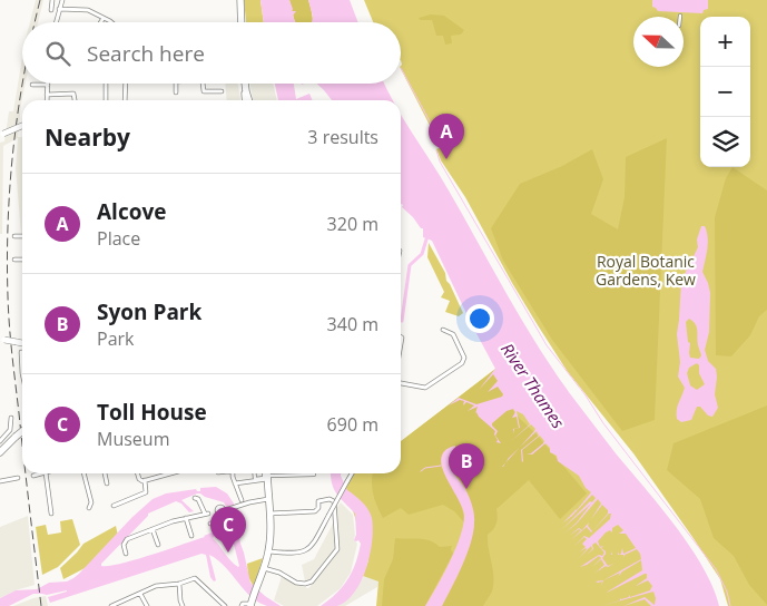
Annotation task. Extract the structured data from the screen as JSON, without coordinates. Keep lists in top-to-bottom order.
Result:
{
  "water": ["River Thames"],
  "parks": ["Royal Botanic Gardens, Kew"],
  "north": "left",
  "page": {
    "map_buttons": ["+", "−"],
    "search": "Search here",
    "heading": ["Nearby", "3 results"],
    "pins": ["A", "B", "C"],
    "list": [
      {
        "mark": "A",
        "name": "Alcove",
        "note": "Place",
        "value": "320 m"
      },
      {
        "mark": "B",
        "name": "Syon Park",
        "note": "Park",
        "value": "340 m"
      },
      {
        "mark": "C",
        "name": "Toll House",
        "note": "Museum",
        "value": "690 m"
      }
    ]
  }
}
